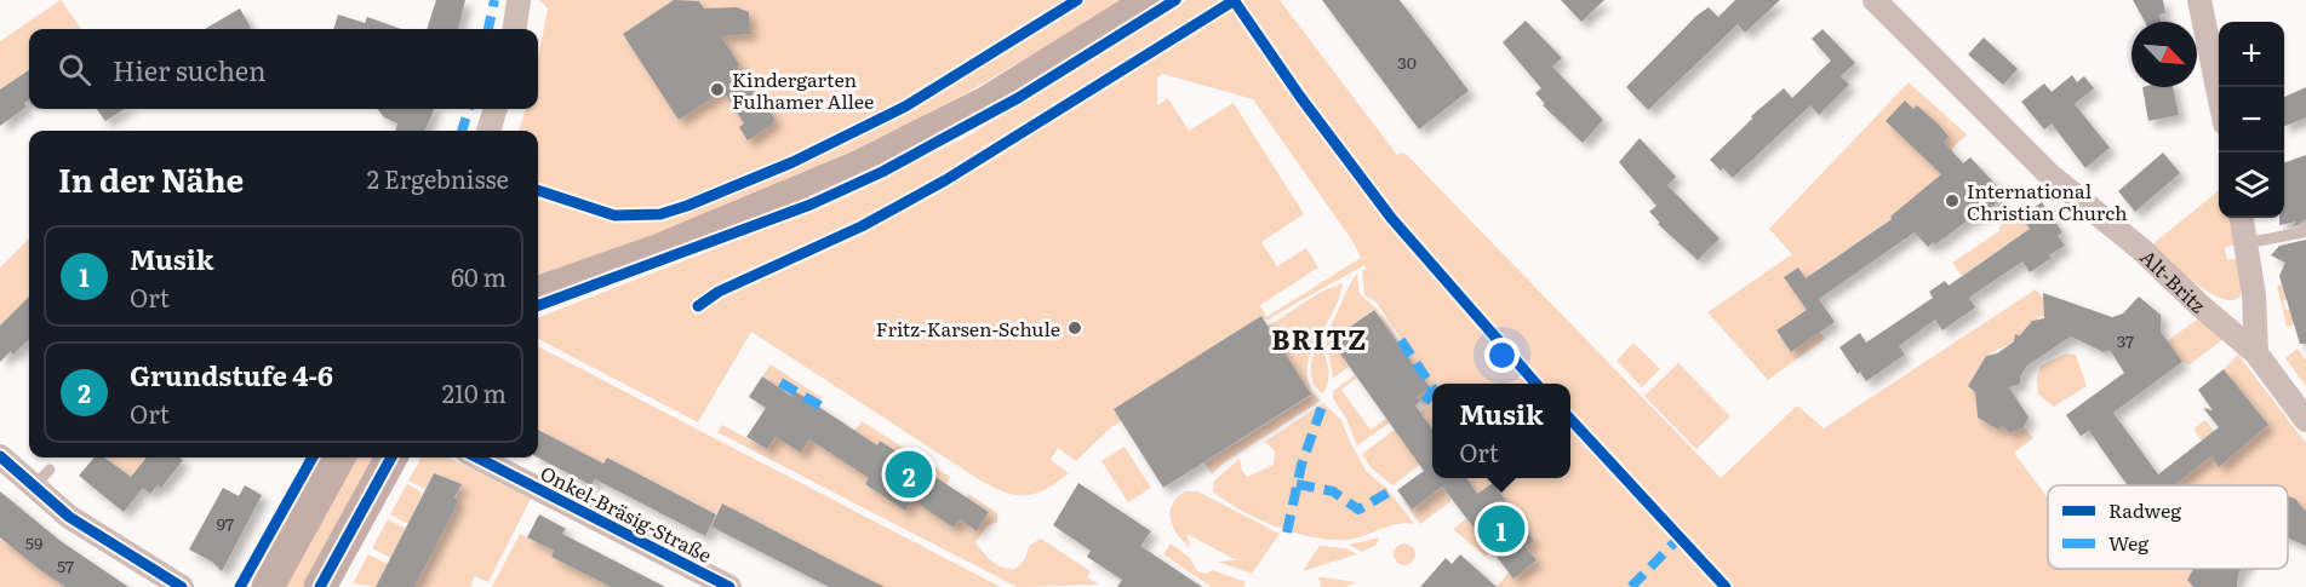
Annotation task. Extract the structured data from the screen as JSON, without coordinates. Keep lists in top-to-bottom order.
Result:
{
  "streets": {
    "street": ["Alt-Britz", "Onkel-Bräsig-Straße"]
  },
  "districts": ["BRITZ"],
  "places": ["Kindergarten Fulhamer Allee", "International Christian Church", "Fritz-Karsen-Schule"],
  "house_numbers": [
    "30",
    "37",
    "97",
    "59",
    "57"
  ],
  "legend": ["Radweg", "Weg"],
  "north": "bottom right",
  "page": {
    "map_buttons": ["+", "−"],
    "search": "Hier suchen",
    "heading": ["In der Nähe", "2 Ergebnisse"],
    "list": [
      {
        "mark": "1",
        "name": "Musik",
        "note": "Ort",
        "value": "60 m"
      },
      {
        "mark": "2",
        "name": "Grundstufe 4-6",
        "note": "Ort",
        "value": "210 m"
      }
    ],
    "popup": ["Musik", "Ort"],
    "pins": ["2", "1"]
  }
}
